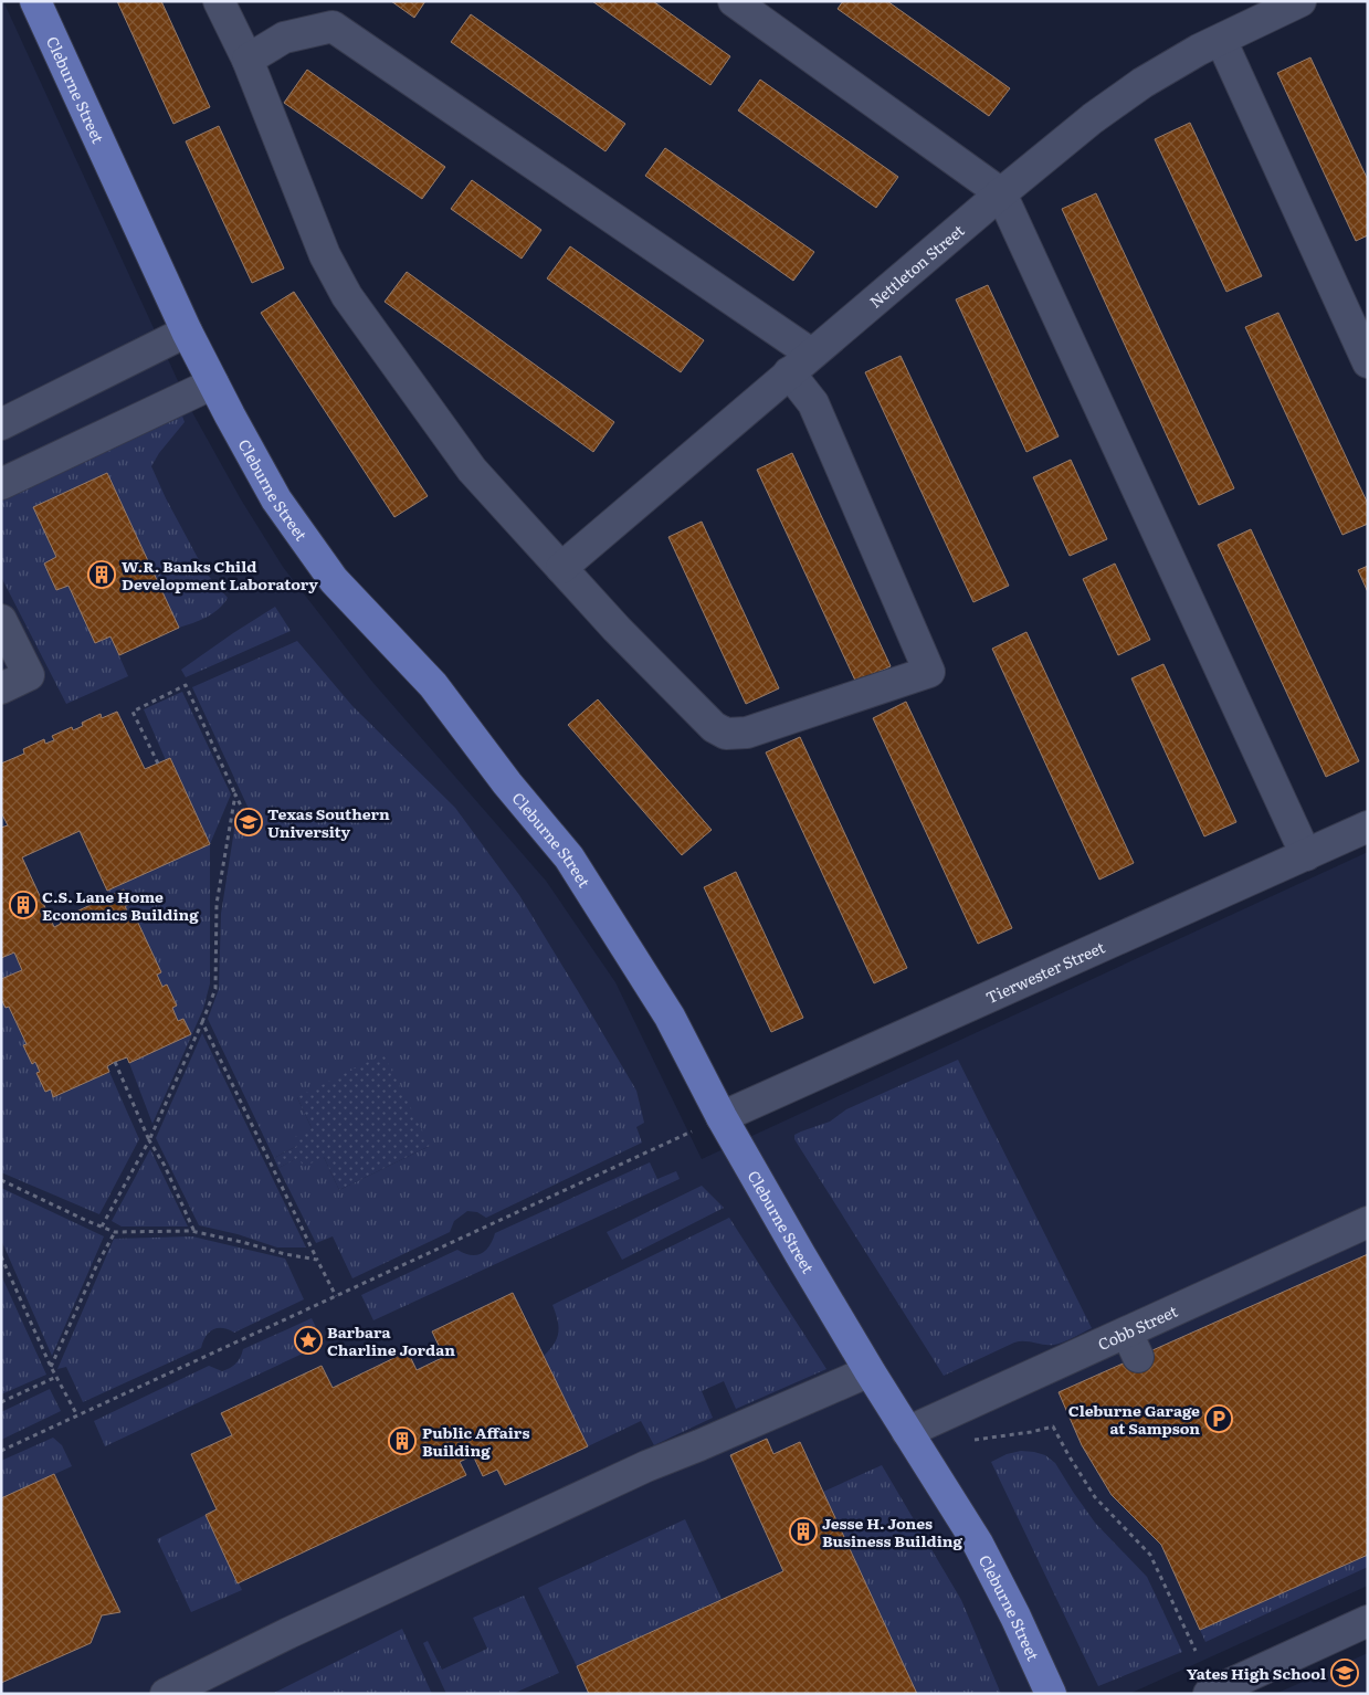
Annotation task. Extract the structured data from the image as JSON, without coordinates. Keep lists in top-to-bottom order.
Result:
{
  "streets": {
    "main road": ["Cleburne Street"],
    "street": ["Nettleton Street", "Tierwester Street", "Cobb Street"]
  },
  "crossings": [
    ["Cleburne Street", "Tierwester Street"],
    ["Cleburne Street", "Cobb Street"]
  ],
  "places": {
    "building": [
      "W.R. Banks Child Development Laboratory",
      "C.S. Lane Home Economics Building",
      "Public Affairs Building",
      "Jesse H. Jones Business Building"
    ],
    "school or university": ["Texas Southern University", "Yates High School"],
    "place": ["Barbara Charline Jordan"],
    "parking": ["Cleburne Garage at Sampson"]
  }
}
